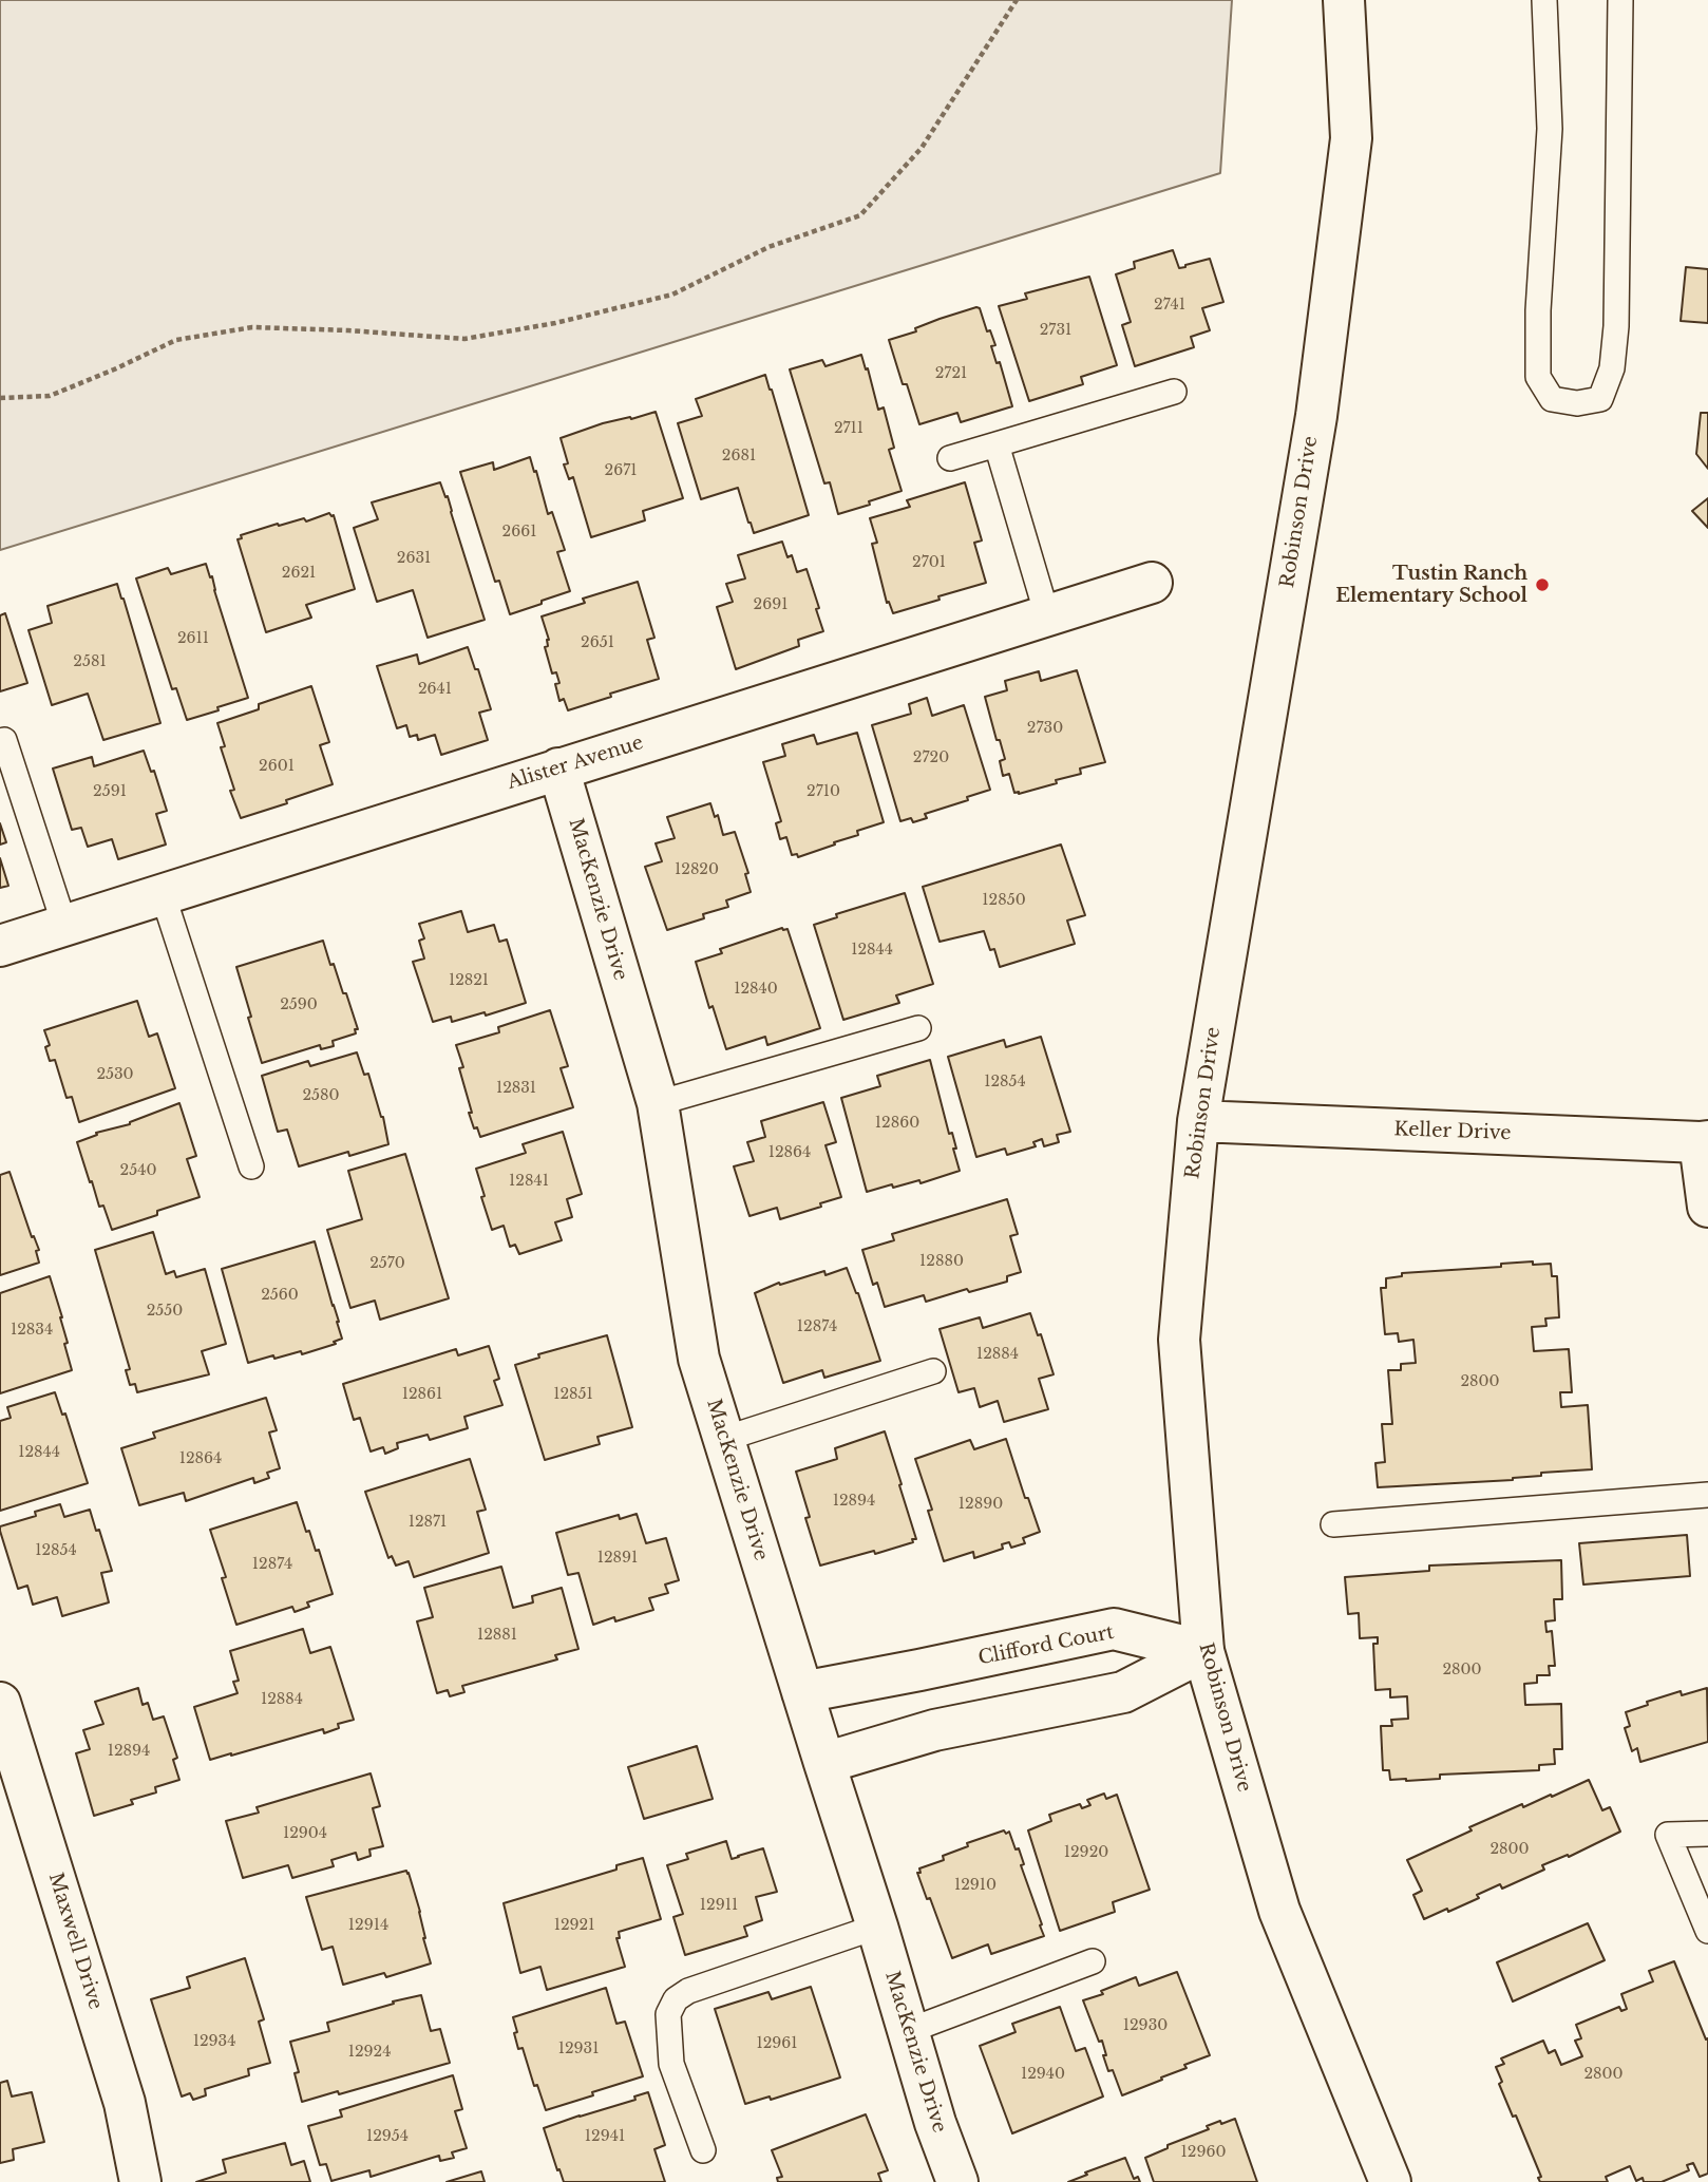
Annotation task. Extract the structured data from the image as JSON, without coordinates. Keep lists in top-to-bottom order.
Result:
{
  "streets": {
    "street": [
      "Robinson Drive",
      "Alister Avenue",
      "MacKenzie Drive",
      "Keller Drive",
      "Clifford Court",
      "Maxwell Drive"
    ]
  },
  "crossings": [
    ["Robinson Drive", "Keller Drive"],
    ["Robinson Drive", "Clifford Court"],
    ["Alister Avenue", "MacKenzie Drive"],
    ["MacKenzie Drive", "Clifford Court"]
  ],
  "places": ["Tustin Ranch Elementary School"],
  "house_numbers": [
    "2741",
    "2731",
    "2721",
    "2711",
    "2681",
    "2671",
    "2661",
    "2631",
    "2701",
    "2621",
    "2691",
    "2611",
    "2651",
    "2581",
    "2641",
    "2730",
    "2720",
    "2601",
    "2591",
    "2710",
    "12820",
    "12850",
    "12844",
    "12821",
    "12840",
    "2590",
    "2530",
    "12854",
    "12831",
    "2580",
    "12860",
    "12864",
    "2540",
    "12841",
    "12880",
    "2570",
    "2560",
    "2550",
    "12874",
    "12834",
    "12884",
    "2800",
    "12861",
    "12851",
    "12844",
    "12864",
    "12894",
    "12890",
    "12871",
    "12854",
    "12891",
    "12874",
    "12881",
    "2800",
    "12884",
    "12894",
    "12904",
    "2800",
    "12920",
    "12910",
    "12911",
    "12914",
    "12921",
    "12930",
    "12934",
    "12961",
    "12931",
    "12924",
    "12940",
    "2800",
    "12954",
    "12941",
    "12960"
  ]
}
